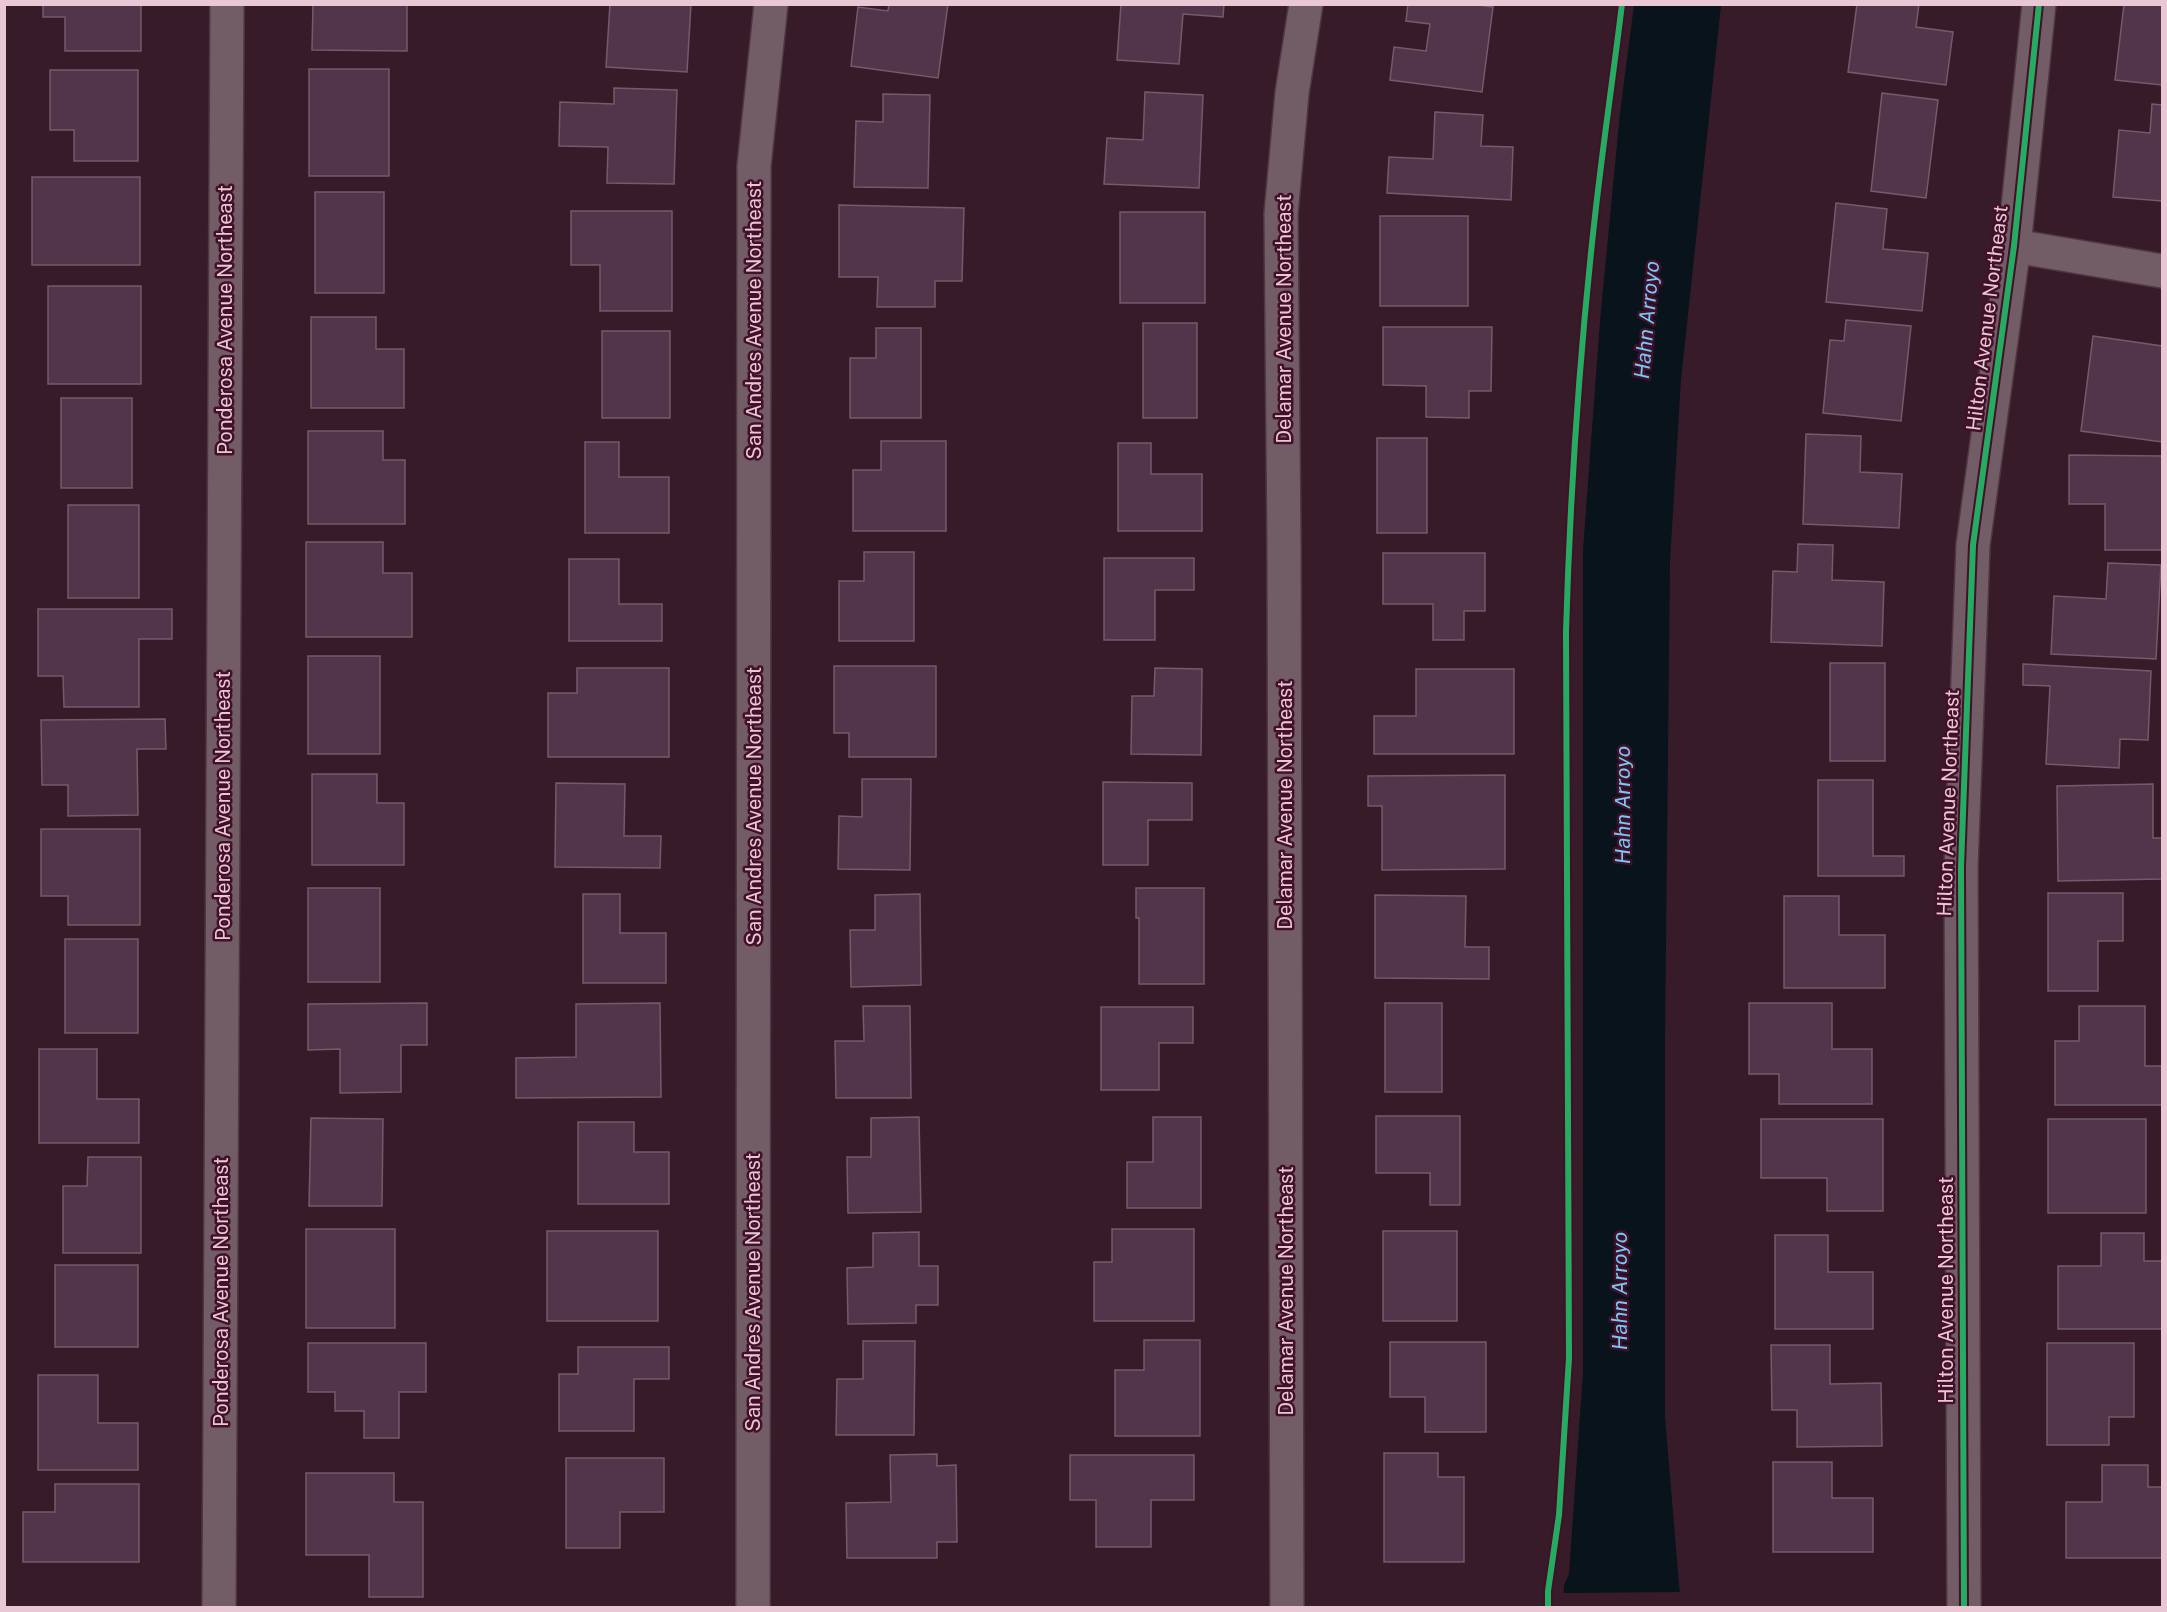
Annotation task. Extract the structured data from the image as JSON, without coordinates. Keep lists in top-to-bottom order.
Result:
{
  "streets": {
    "street": [
      "Hilton Avenue Northeast",
      "Delamar Avenue Northeast",
      "Ponderosa Avenue Northeast",
      "San Andres Avenue Northeast"
    ]
  },
  "water": ["Hahn Arroyo"]
}
